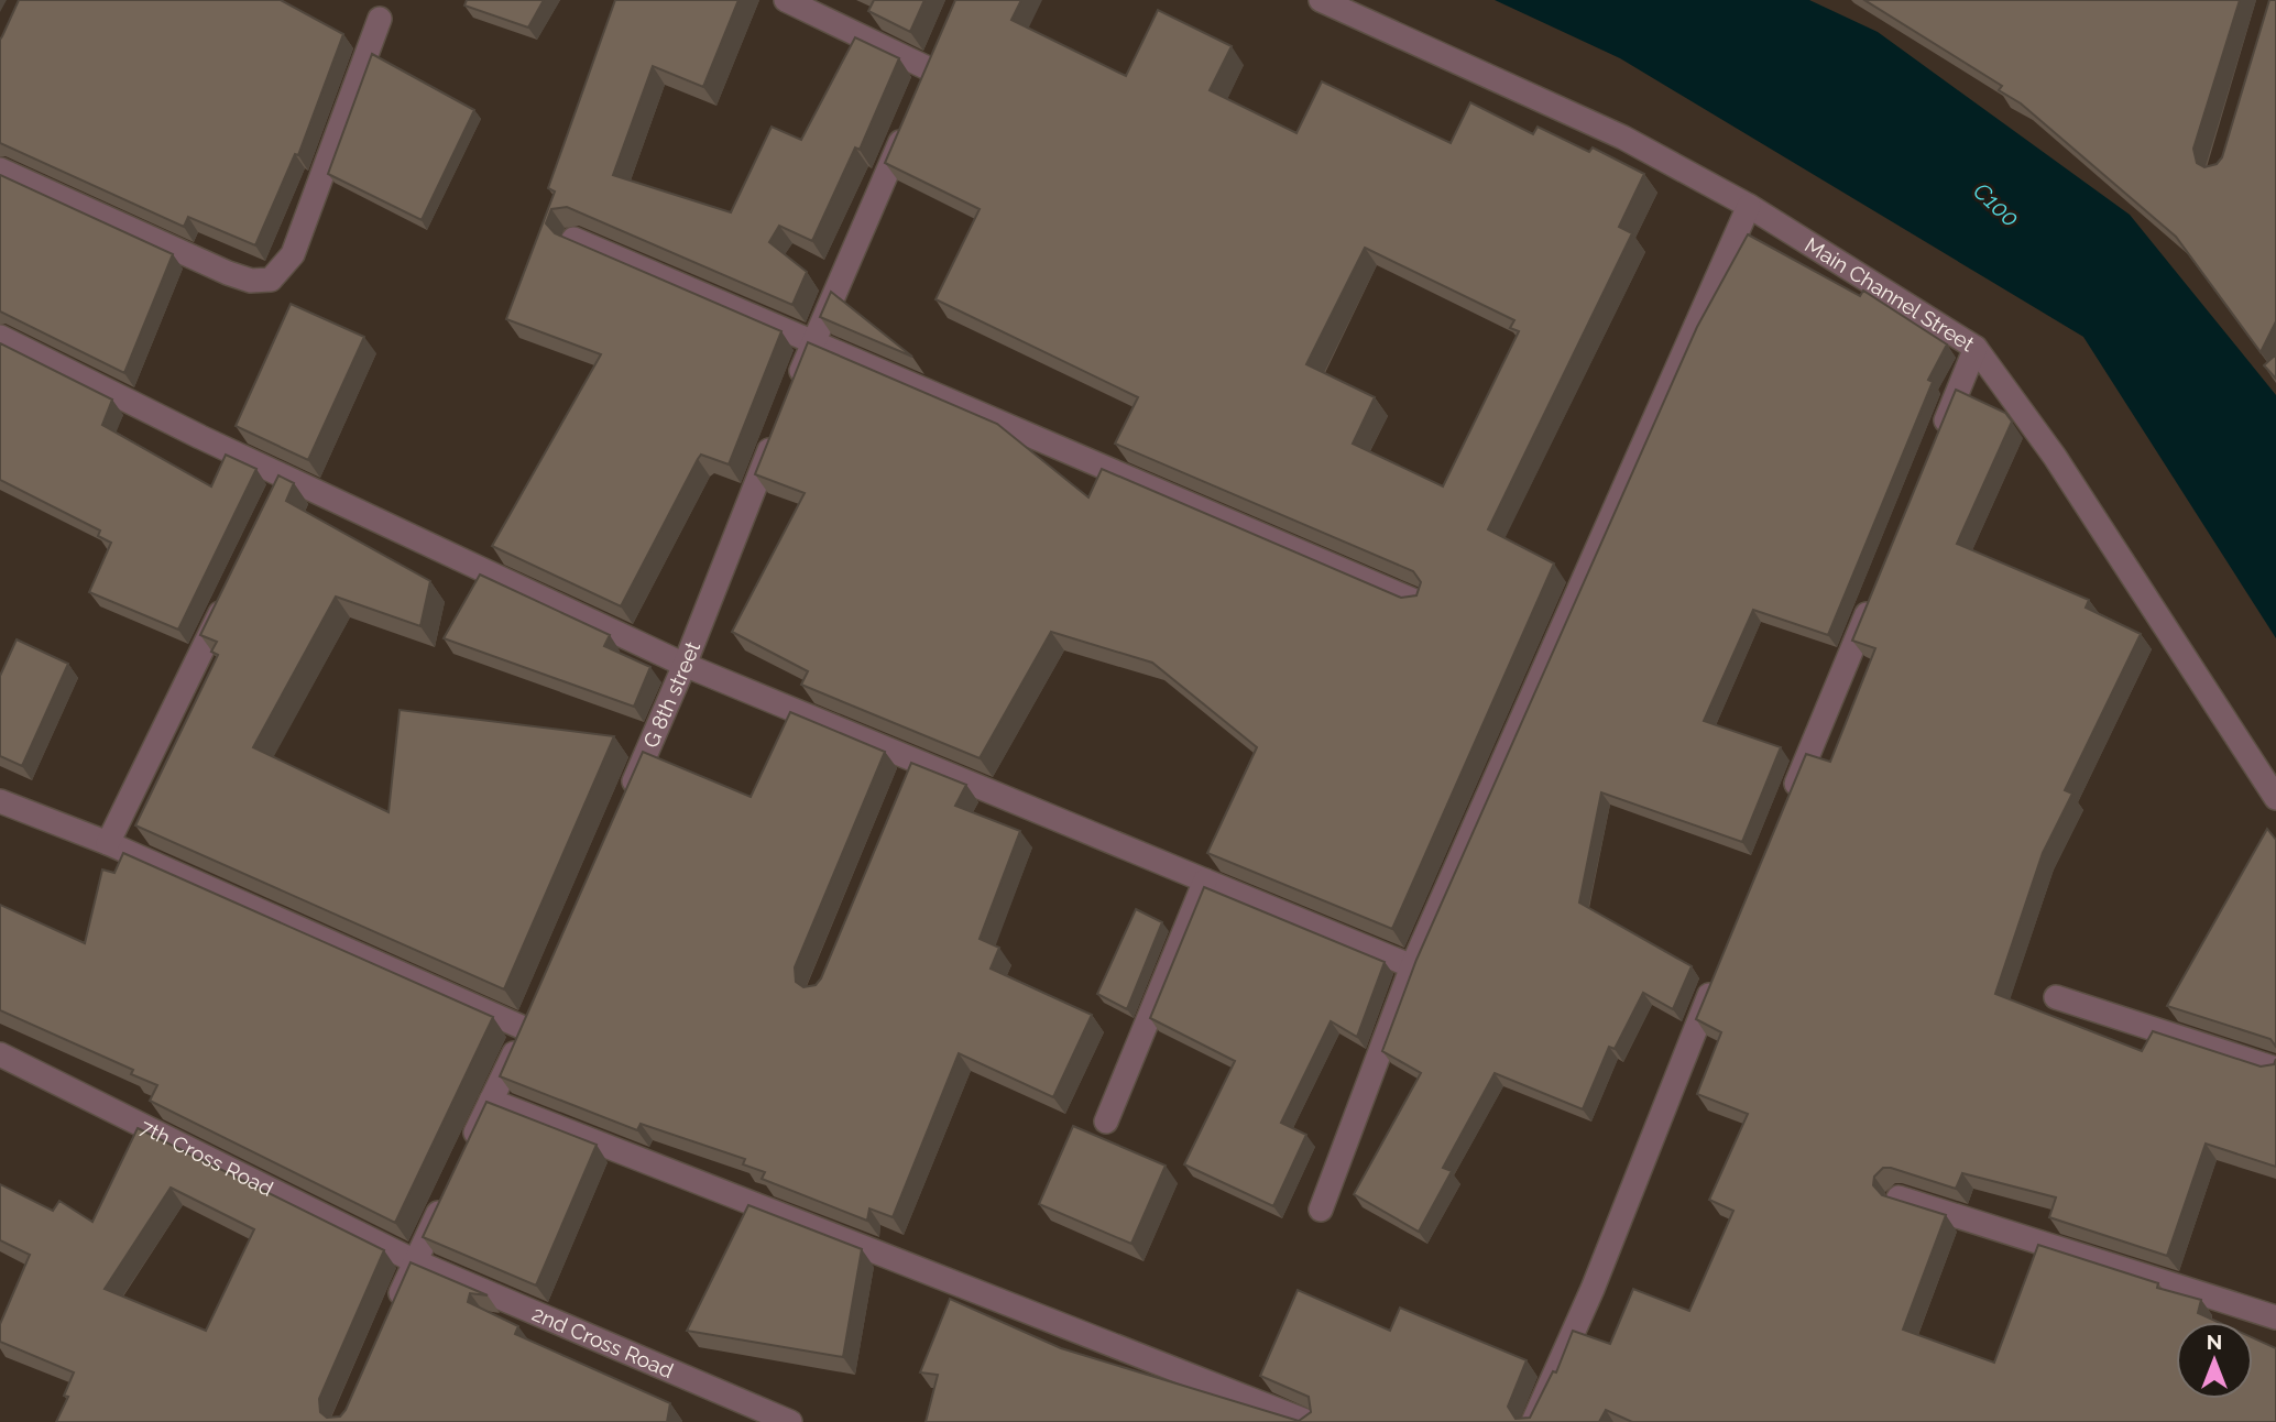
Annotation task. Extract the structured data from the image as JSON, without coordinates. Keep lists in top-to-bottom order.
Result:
{
  "streets": {
    "street": [
      "Main Channel Street",
      "G 8th street",
      "7th Cross Road",
      "2nd Cross Road"
    ]
  },
  "crossings": [
    ["7th Cross Road", "2nd Cross Road"]
  ],
  "water": ["C100"],
  "north": "top"
}
